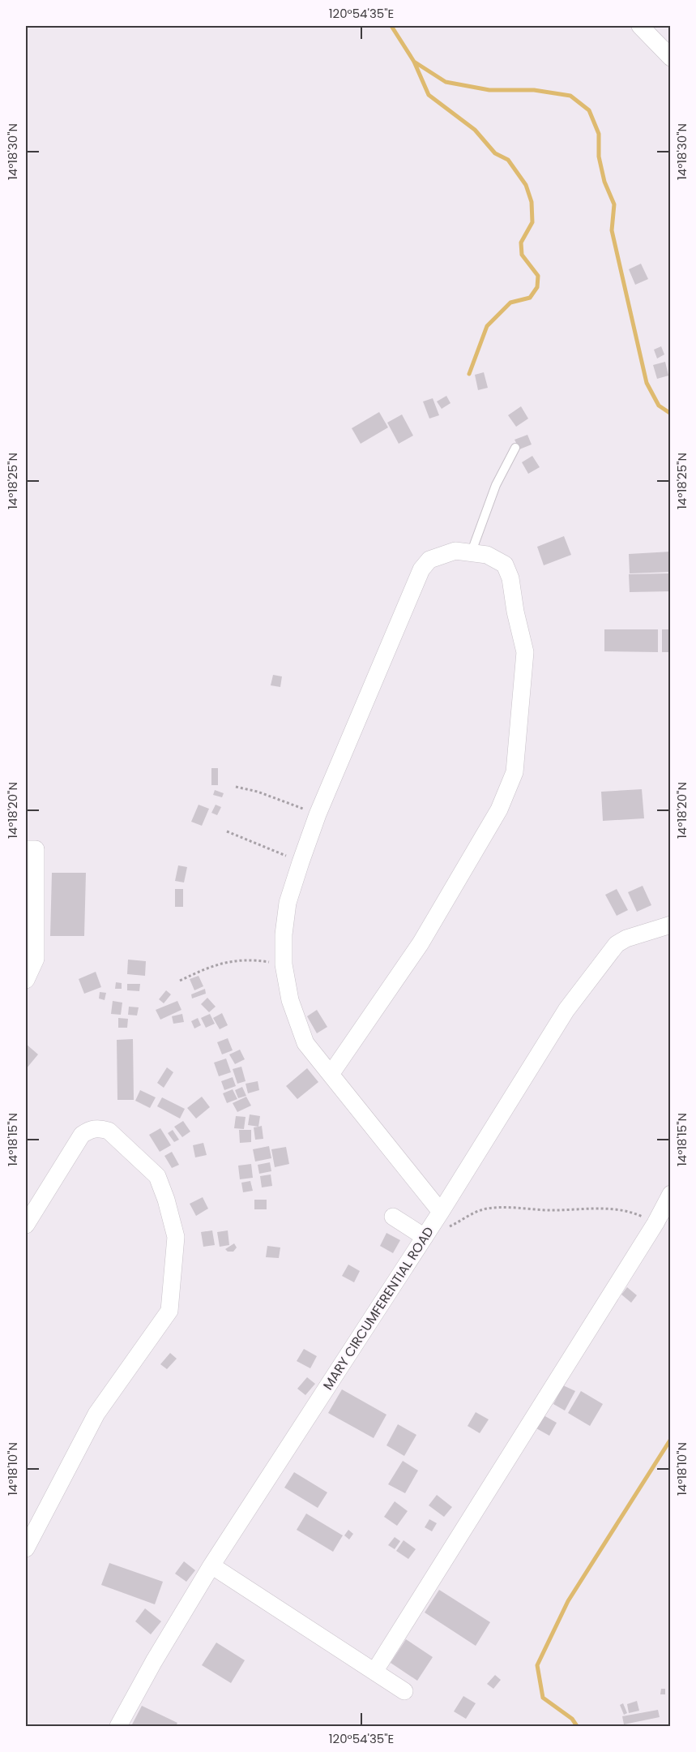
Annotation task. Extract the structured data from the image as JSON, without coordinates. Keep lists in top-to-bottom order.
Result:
{
  "streets": {
    "street": ["MARY CIRCUMFERENTIAL ROAD"]
  },
  "coordinates": [
    "120°54'35\"E",
    "14°18'30\"N",
    "14°18'25\"N",
    "14°18'20\"N",
    "14°18'15\"N",
    "14°18'10\"N"
  ]
}
